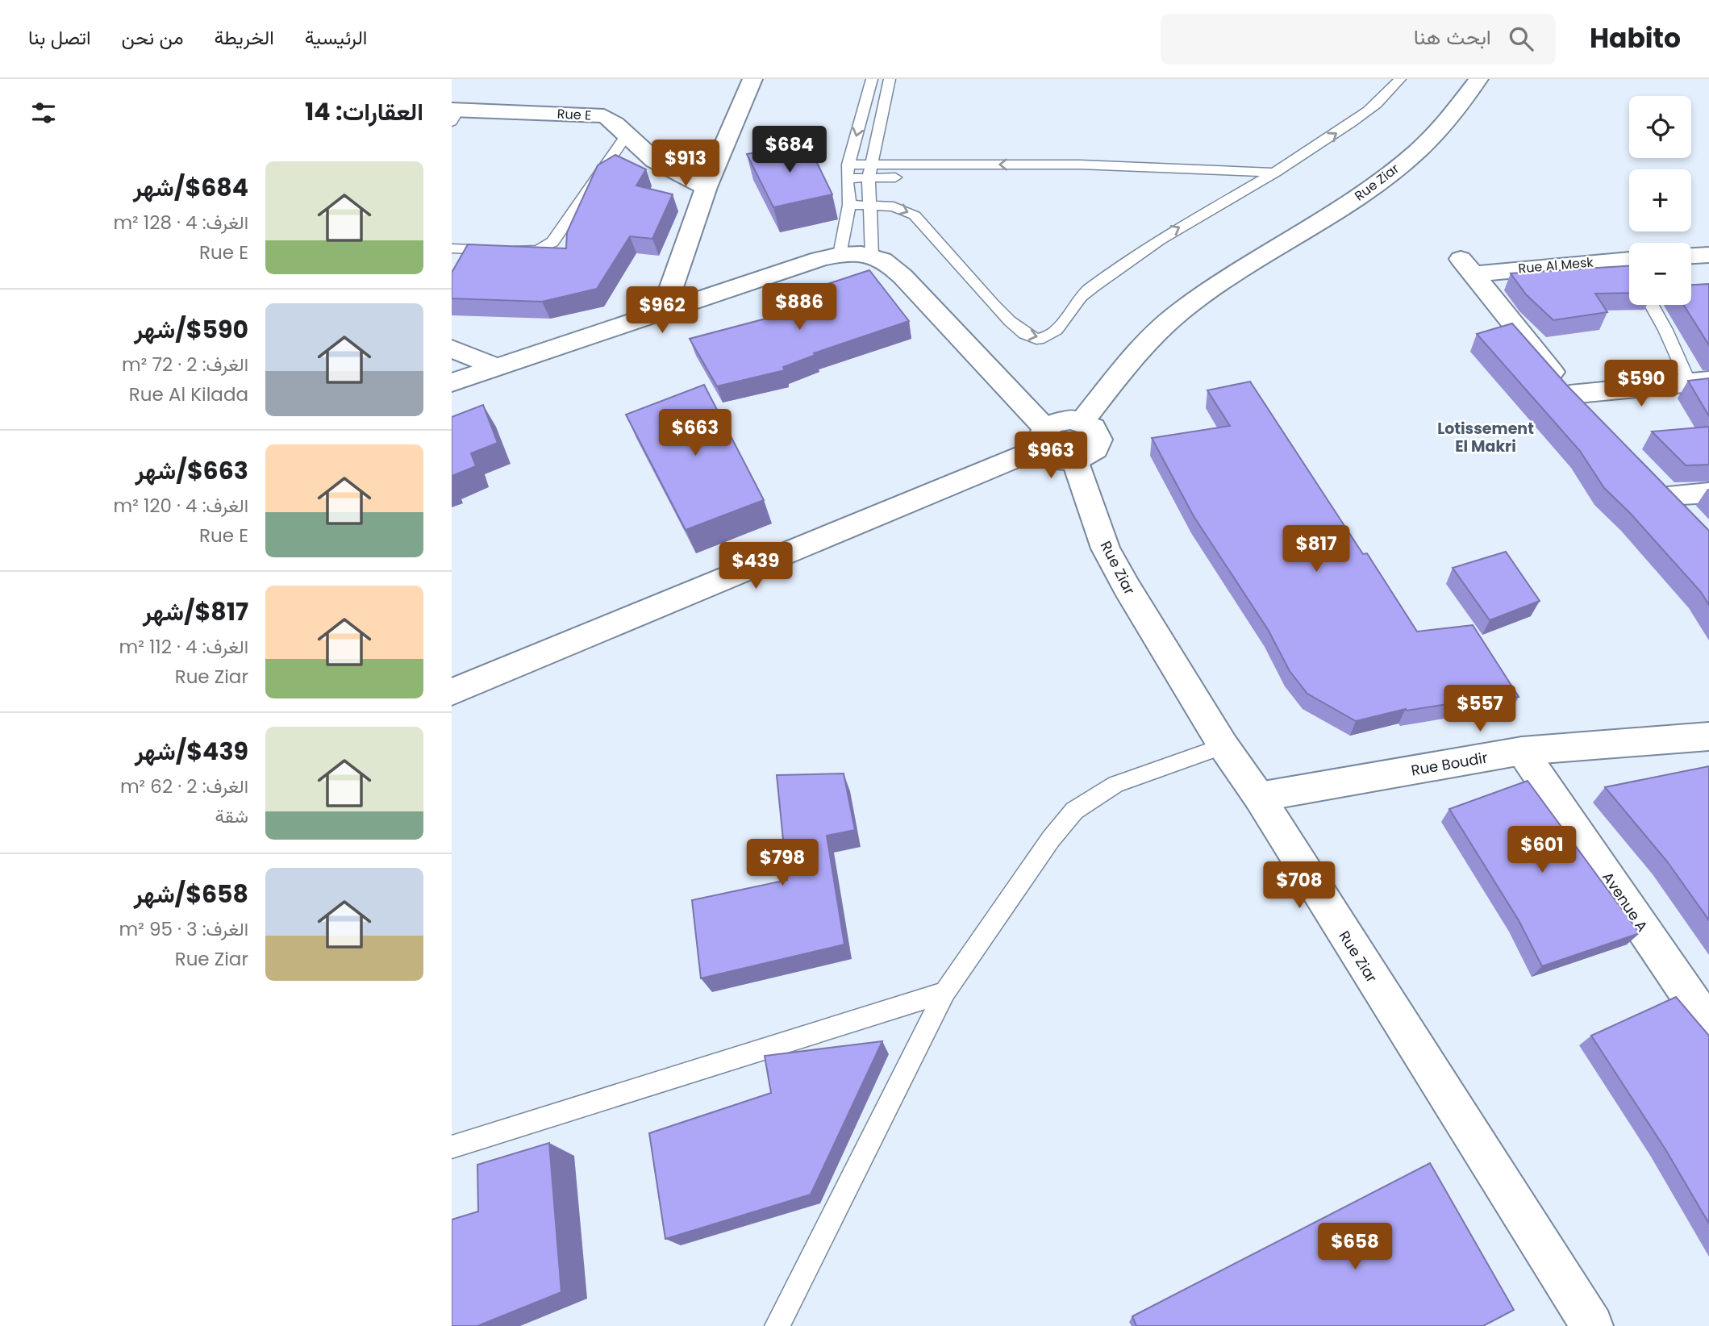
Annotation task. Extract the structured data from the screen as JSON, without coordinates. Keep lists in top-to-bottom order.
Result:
{
  "streets": {
    "street": [
      "Rue E",
      "Rue Ziar",
      "Rue Al Mesk",
      "Rue Boudir",
      "Avenue A"
    ]
  },
  "crossings": [
    ["Rue Ziar", "Rue Boudir"],
    ["Rue Boudir", "Avenue A"]
  ],
  "districts": ["Lotissement El Makri"],
  "page": {
    "header": "Habito",
    "search": "ابحث هنا",
    "nav": [
      "الرئيسية",
      "الخريطة",
      "من نحن",
      "اتصل بنا"
    ],
    "heading": "العقارات: 14",
    "map_buttons": ["+", "−"],
    "price": [
      "$684",
      "$913",
      "$886",
      "$962",
      "$590",
      "$663",
      "$963",
      "$817",
      "$439",
      "$557",
      "$601",
      "$798",
      "$708",
      "$658"
    ],
    "list": [
      {
        "name": "$684/شهر",
        "note": "الغرف: 4 · 128 m² · Rue E"
      },
      {
        "name": "$590/شهر",
        "note": "الغرف: 2 · 72 m² · Rue Al Kilada"
      },
      {
        "name": "$663/شهر",
        "note": "الغرف: 4 · 120 m² · Rue E"
      },
      {
        "name": "$817/شهر",
        "note": "الغرف: 4 · 112 m² · Rue Ziar"
      },
      {
        "name": "$439/شهر",
        "note": "الغرف: 2 · 62 m² · شقة"
      },
      {
        "name": "$658/شهر",
        "note": "الغرف: 3 · 95 m² · Rue Ziar"
      }
    ]
  }
}
